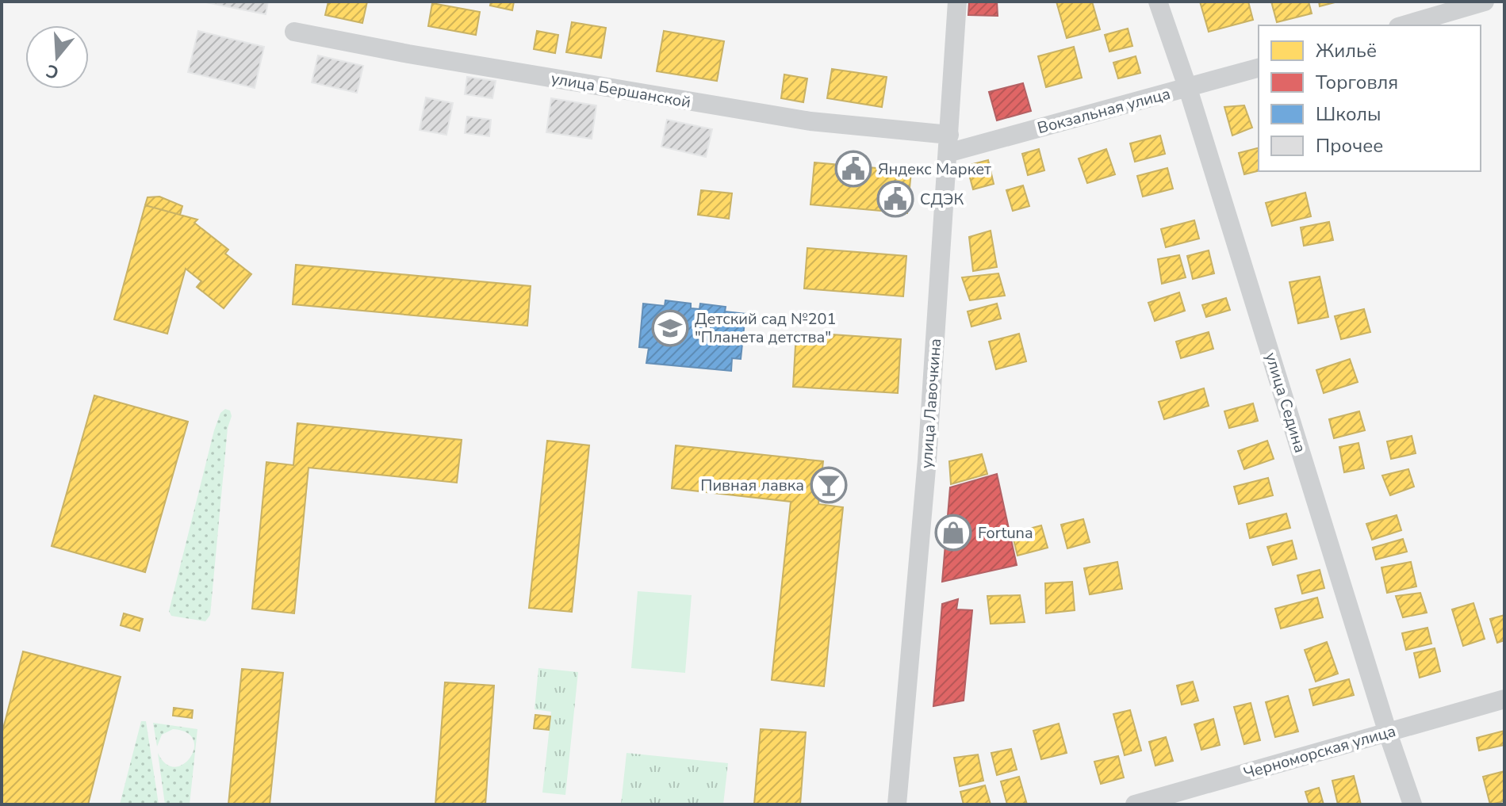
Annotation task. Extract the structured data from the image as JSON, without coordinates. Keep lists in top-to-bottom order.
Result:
{
  "streets": {
    "street": [
      "улица Бершанской",
      "Вокзальная улица",
      "улица Седина",
      "улица Лавочкина",
      "Черноморская улица"
    ]
  },
  "crossings": [
    ["улица Бершанской", "Вокзальная улица"],
    ["улица Бершанской", "улица Лавочкина"],
    ["Вокзальная улица", "улица Седина"],
    ["Вокзальная улица", "улица Лавочкина"],
    ["улица Седина", "Черноморская улица"]
  ],
  "places": {
    "public building": ["Яндекс Маркет", "СДЭК"],
    "school or university": ["Детский сад №201 \"Планета детства\""],
    "bar": ["Пивная лавка"],
    "shop": ["Fortuna"]
  },
  "legend": [
    "Жильё",
    "Торговля",
    "Школы",
    "Прочее"
  ],
  "north": "bottom"
}
